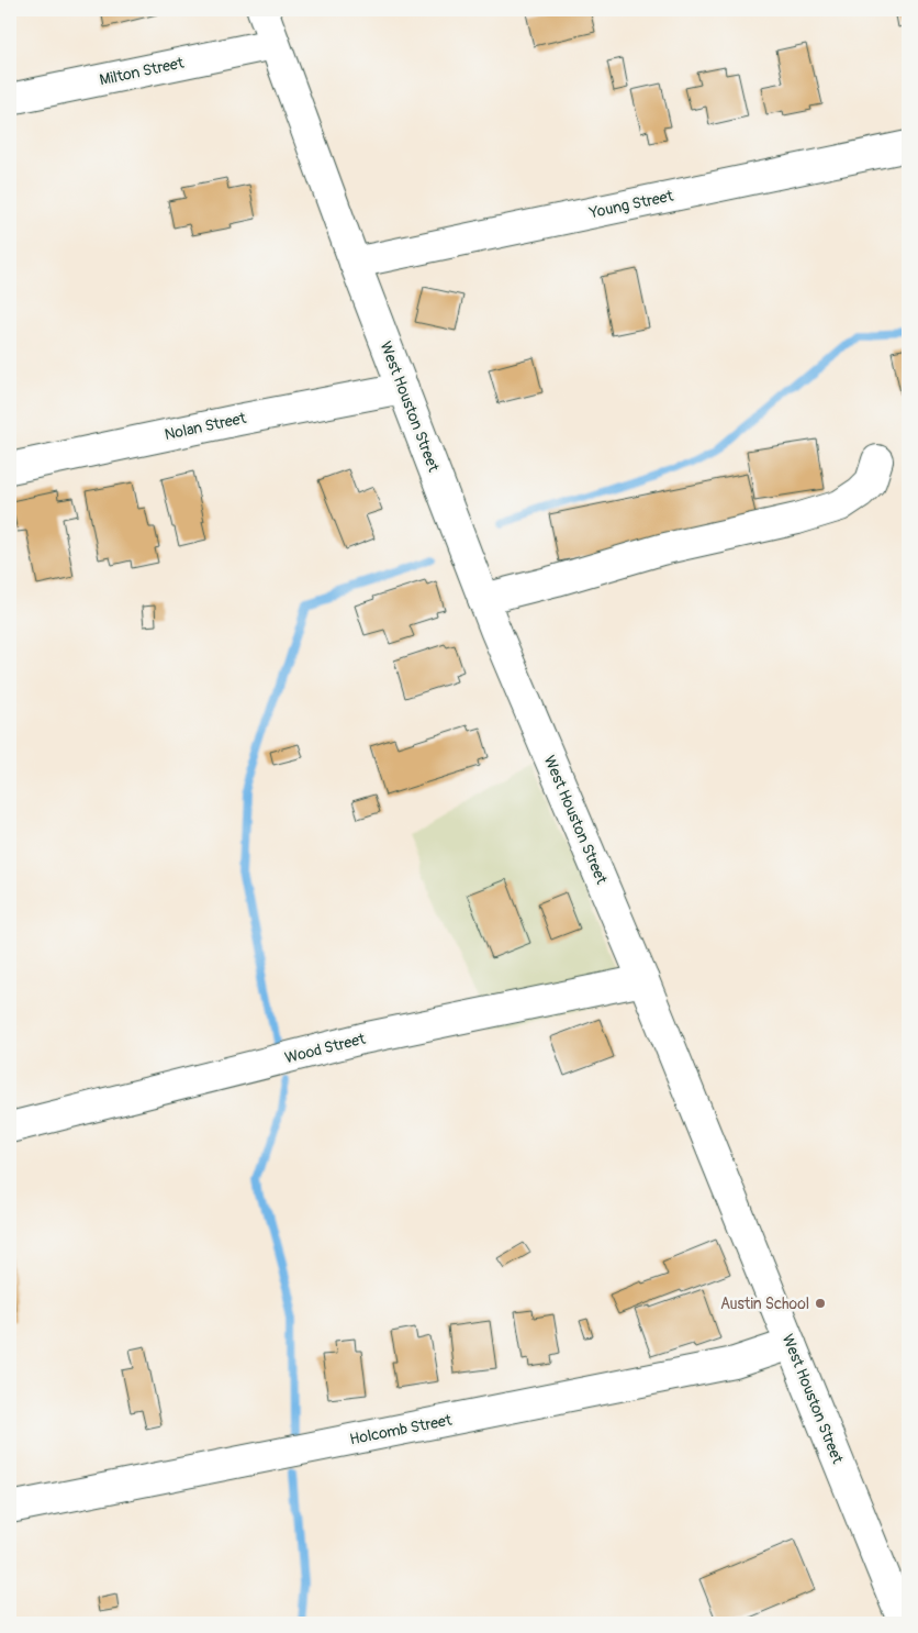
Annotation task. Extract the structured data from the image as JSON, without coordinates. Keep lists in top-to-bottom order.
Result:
{
  "streets": {
    "street": [
      "Milton Street",
      "Young Street",
      "West Houston Street",
      "Nolan Street",
      "Wood Street",
      "Holcomb Street"
    ]
  },
  "crossings": [
    ["Milton Street", "West Houston Street"],
    ["Young Street", "West Houston Street"],
    ["West Houston Street", "Nolan Street"],
    ["West Houston Street", "Wood Street"],
    ["West Houston Street", "Holcomb Street"]
  ],
  "places": ["Austin School"]
}
